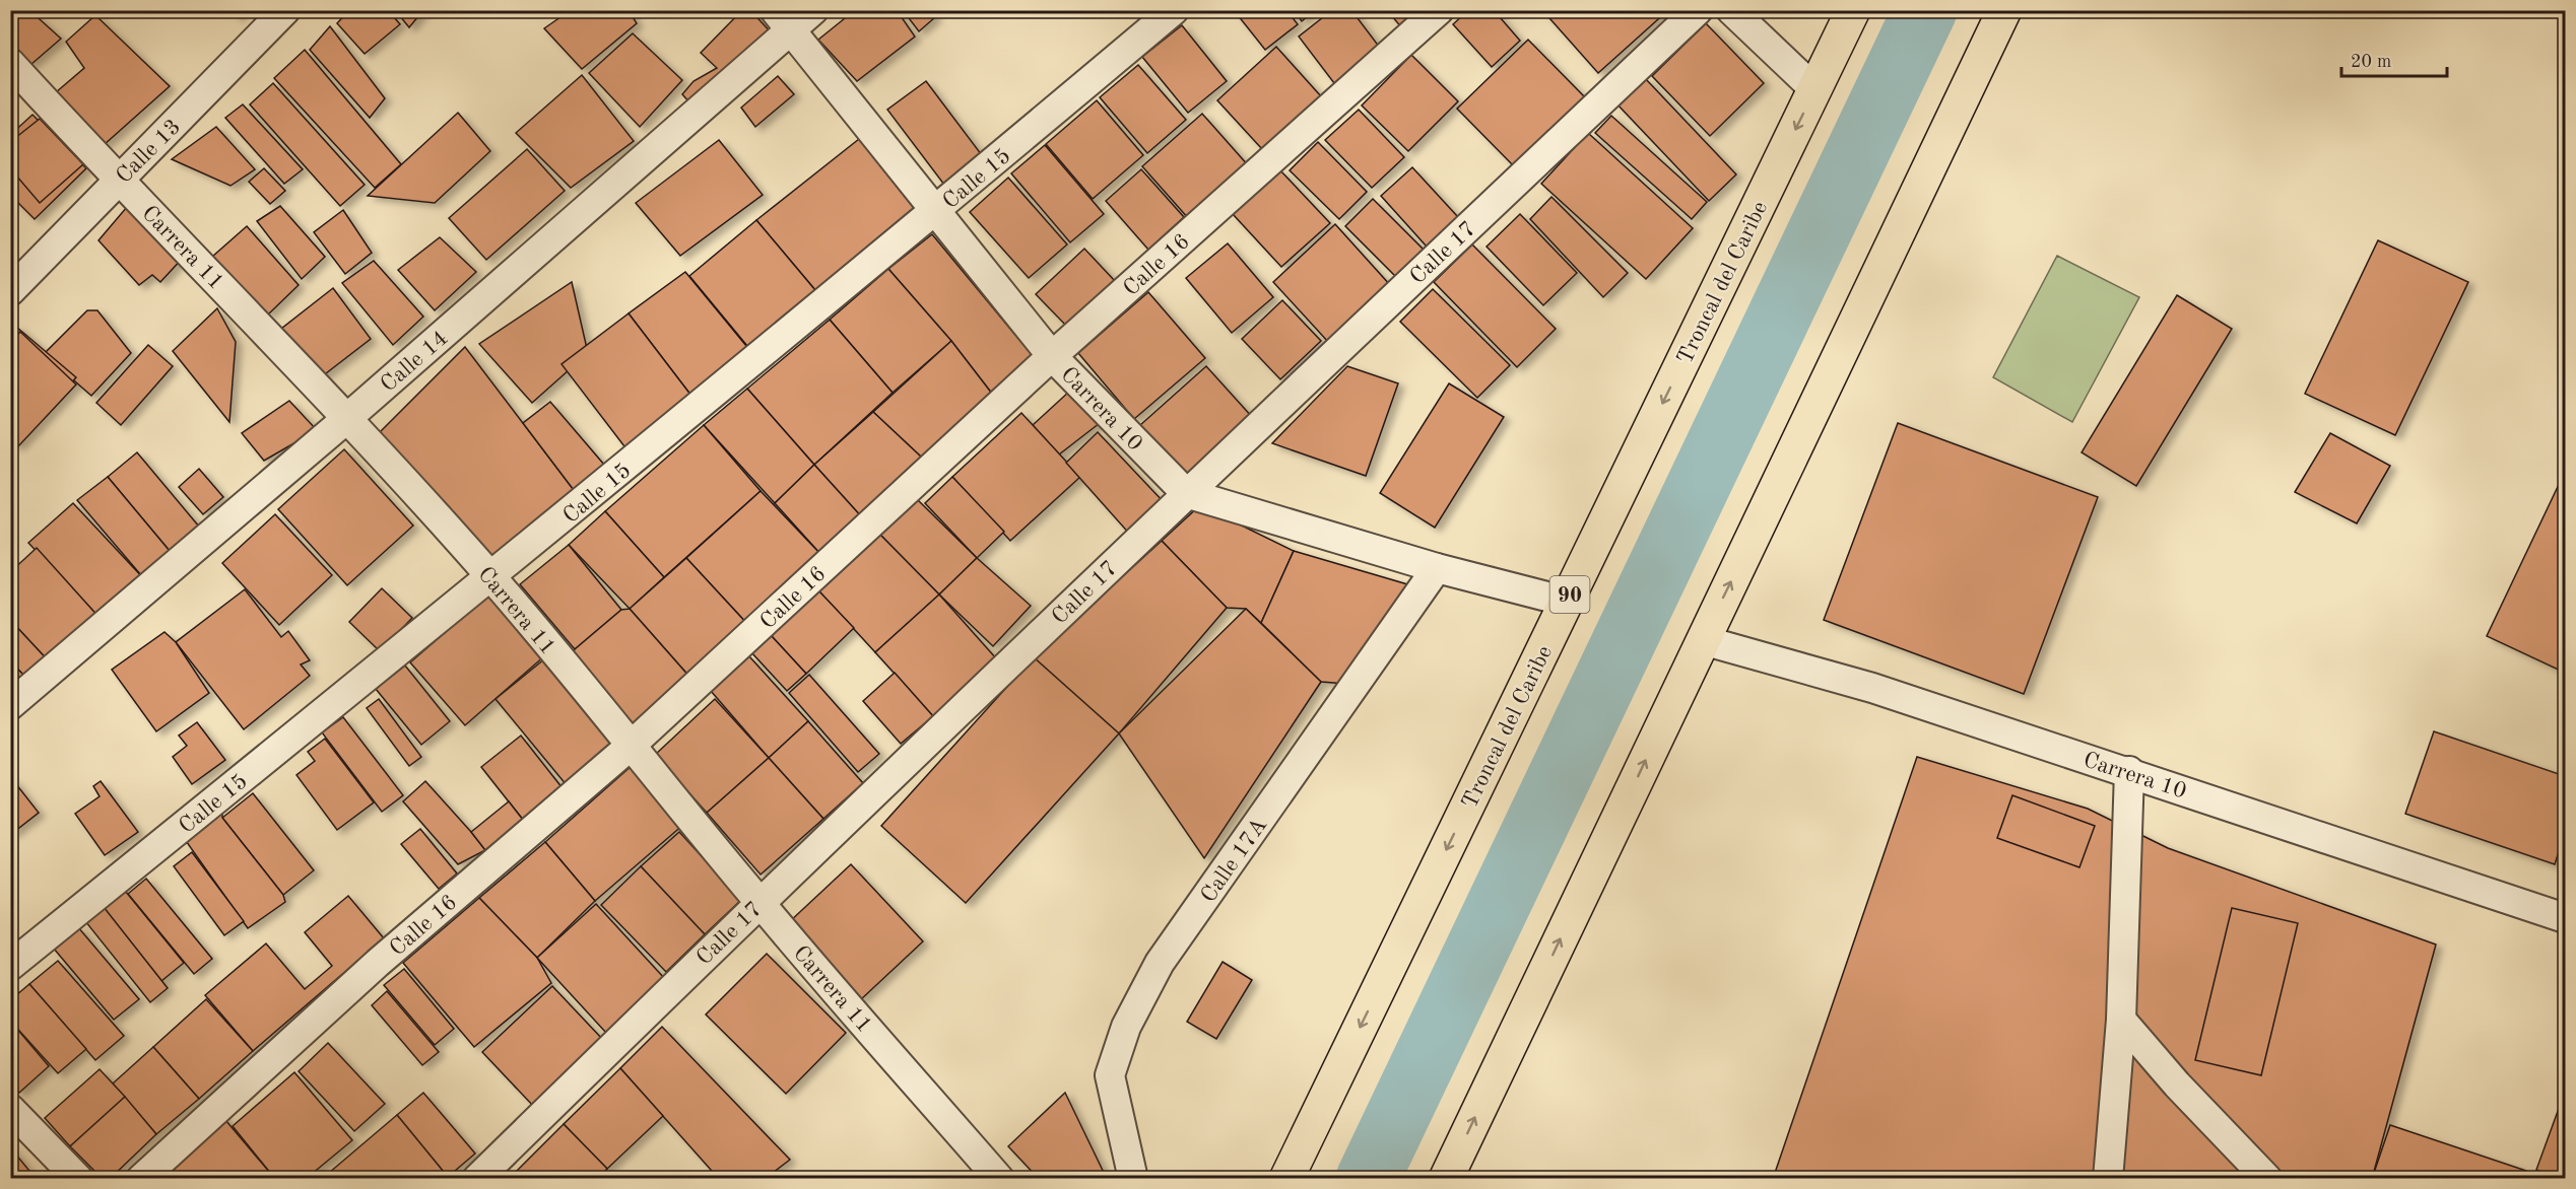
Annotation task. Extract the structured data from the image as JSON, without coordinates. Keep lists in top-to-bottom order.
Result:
{
  "streets": {
    "highway": ["Troncal del Caribe", "90"],
    "street": [
      "Calle 13",
      "Calle 15",
      "Carrera 11",
      "Calle 17",
      "Calle 16",
      "Calle 14",
      "Carrera 10",
      "Calle 17A"
    ]
  },
  "crossings": [
    ["Calle 13", "Carrera 11"],
    ["Calle 15", "Carrera 11"],
    ["Calle 15", "Carrera 10"],
    ["Carrera 11", "Calle 17"],
    ["Carrera 11", "Calle 16"],
    ["Carrera 11", "Calle 14"],
    ["Calle 17", "Carrera 10"],
    ["Calle 16", "Carrera 10"],
    ["Troncal del Caribe", "Carrera 10"],
    ["Calle 14", "Carrera 10"],
    ["Carrera 10", "Calle 17A"]
  ],
  "scale_bar": "20 m"
}
